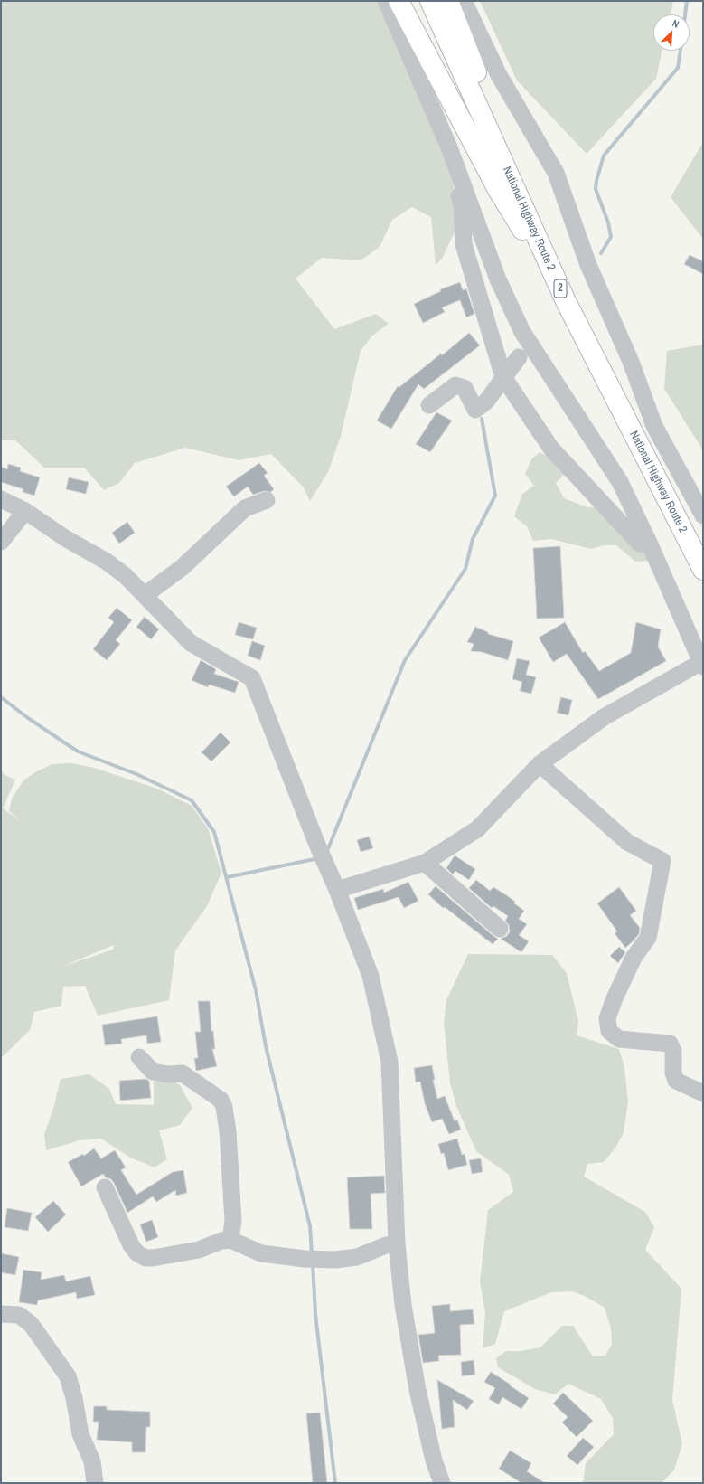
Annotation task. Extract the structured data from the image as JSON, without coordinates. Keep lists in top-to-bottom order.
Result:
{
  "streets": {
    "highway": ["National Highway Route 2", "2"]
  },
  "north": "top right"
}
